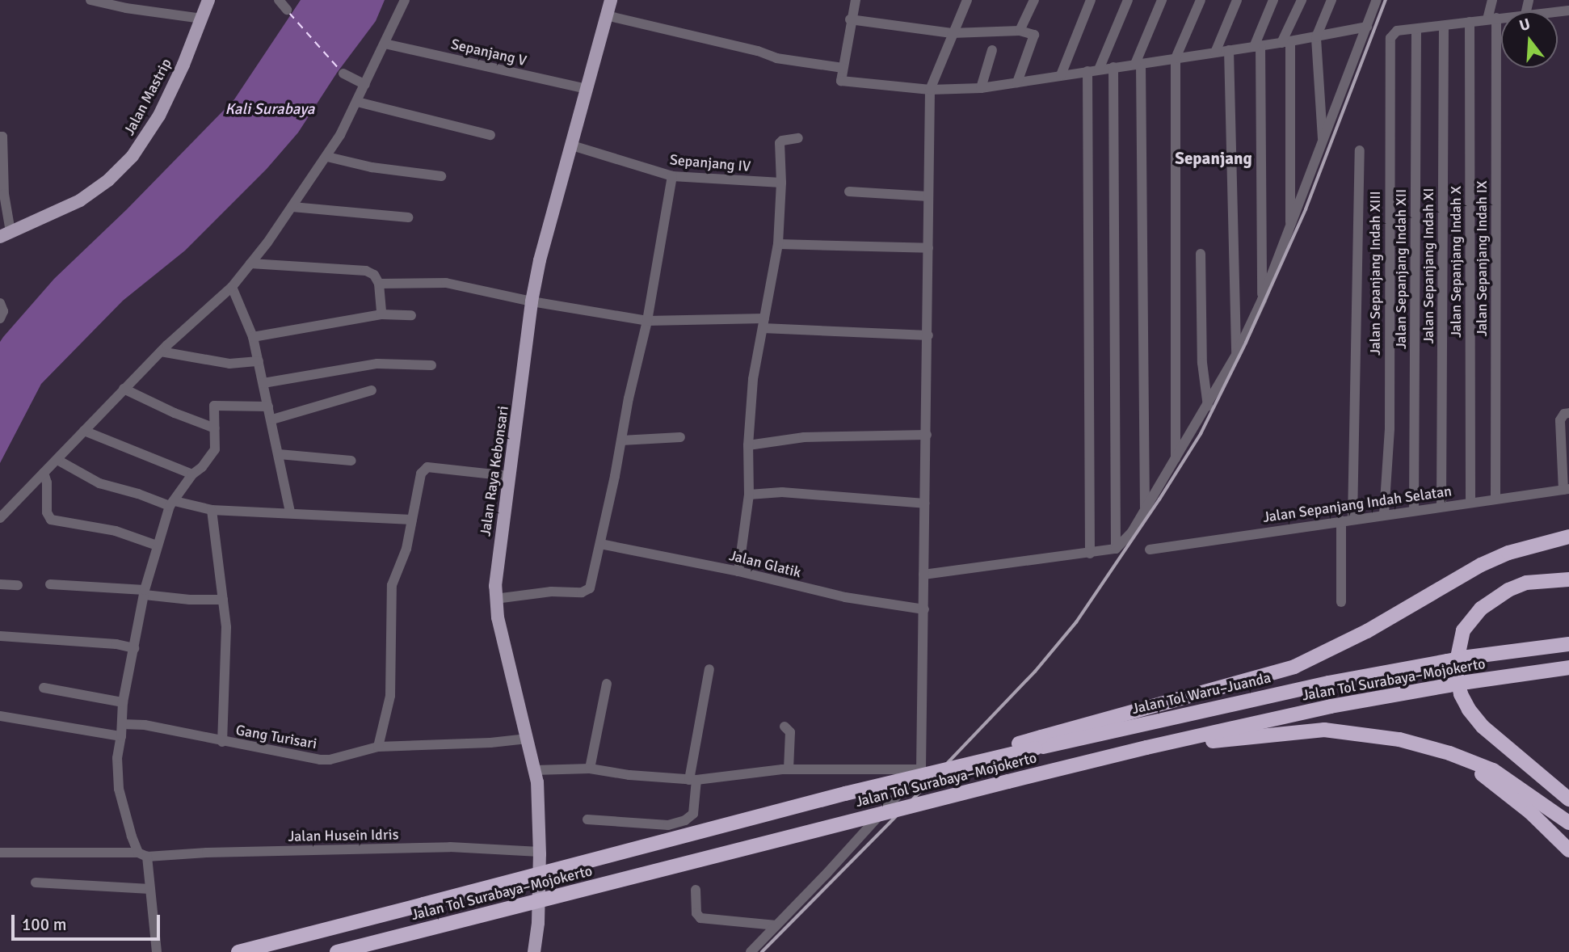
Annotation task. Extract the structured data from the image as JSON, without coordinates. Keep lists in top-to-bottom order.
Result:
{
  "streets": {
    "highway": ["Jalan Tol Surabaya–Mojokerto", "Jalan Tol Waru–Juanda"],
    "main road": ["Jalan Mastrip", "Jalan Raya Kebonsari"],
    "street": [
      "Sepanjang V",
      "Sepanjang IV",
      "Jalan Sepanjang Indah IX",
      "Jalan Sepanjang Indah X",
      "Jalan Sepanjang Indah XI",
      "Jalan Sepanjang Indah XII",
      "Jalan Sepanjang Indah XIII",
      "Jalan Sepanjang Indah Selatan",
      "Jalan Glatik",
      "Gang Turisari",
      "Jalan Husein Idris"
    ]
  },
  "crossings": [
    ["Sepanjang V", "Jalan Raya Kebonsari"],
    ["Sepanjang IV", "Jalan Raya Kebonsari"],
    ["Jalan Sepanjang Indah IX", "Jalan Sepanjang Indah Selatan"],
    ["Jalan Sepanjang Indah X", "Jalan Sepanjang Indah Selatan"],
    ["Jalan Sepanjang Indah XI", "Jalan Sepanjang Indah Selatan"],
    ["Jalan Sepanjang Indah XII", "Jalan Sepanjang Indah XIII"],
    ["Jalan Sepanjang Indah XII", "Jalan Sepanjang Indah Selatan"],
    ["Jalan Sepanjang Indah XIII", "Jalan Sepanjang Indah Selatan"],
    ["Jalan Raya Kebonsari", "Gang Turisari"],
    ["Jalan Raya Kebonsari", "Jalan Husein Idris"],
    ["Jalan Tol Surabaya–Mojokerto", "Jalan Tol Waru–Juanda"]
  ],
  "districts": ["Sepanjang"],
  "water": ["Kali Surabaya"],
  "scale_bar": "100 m",
  "north": "top"
}
